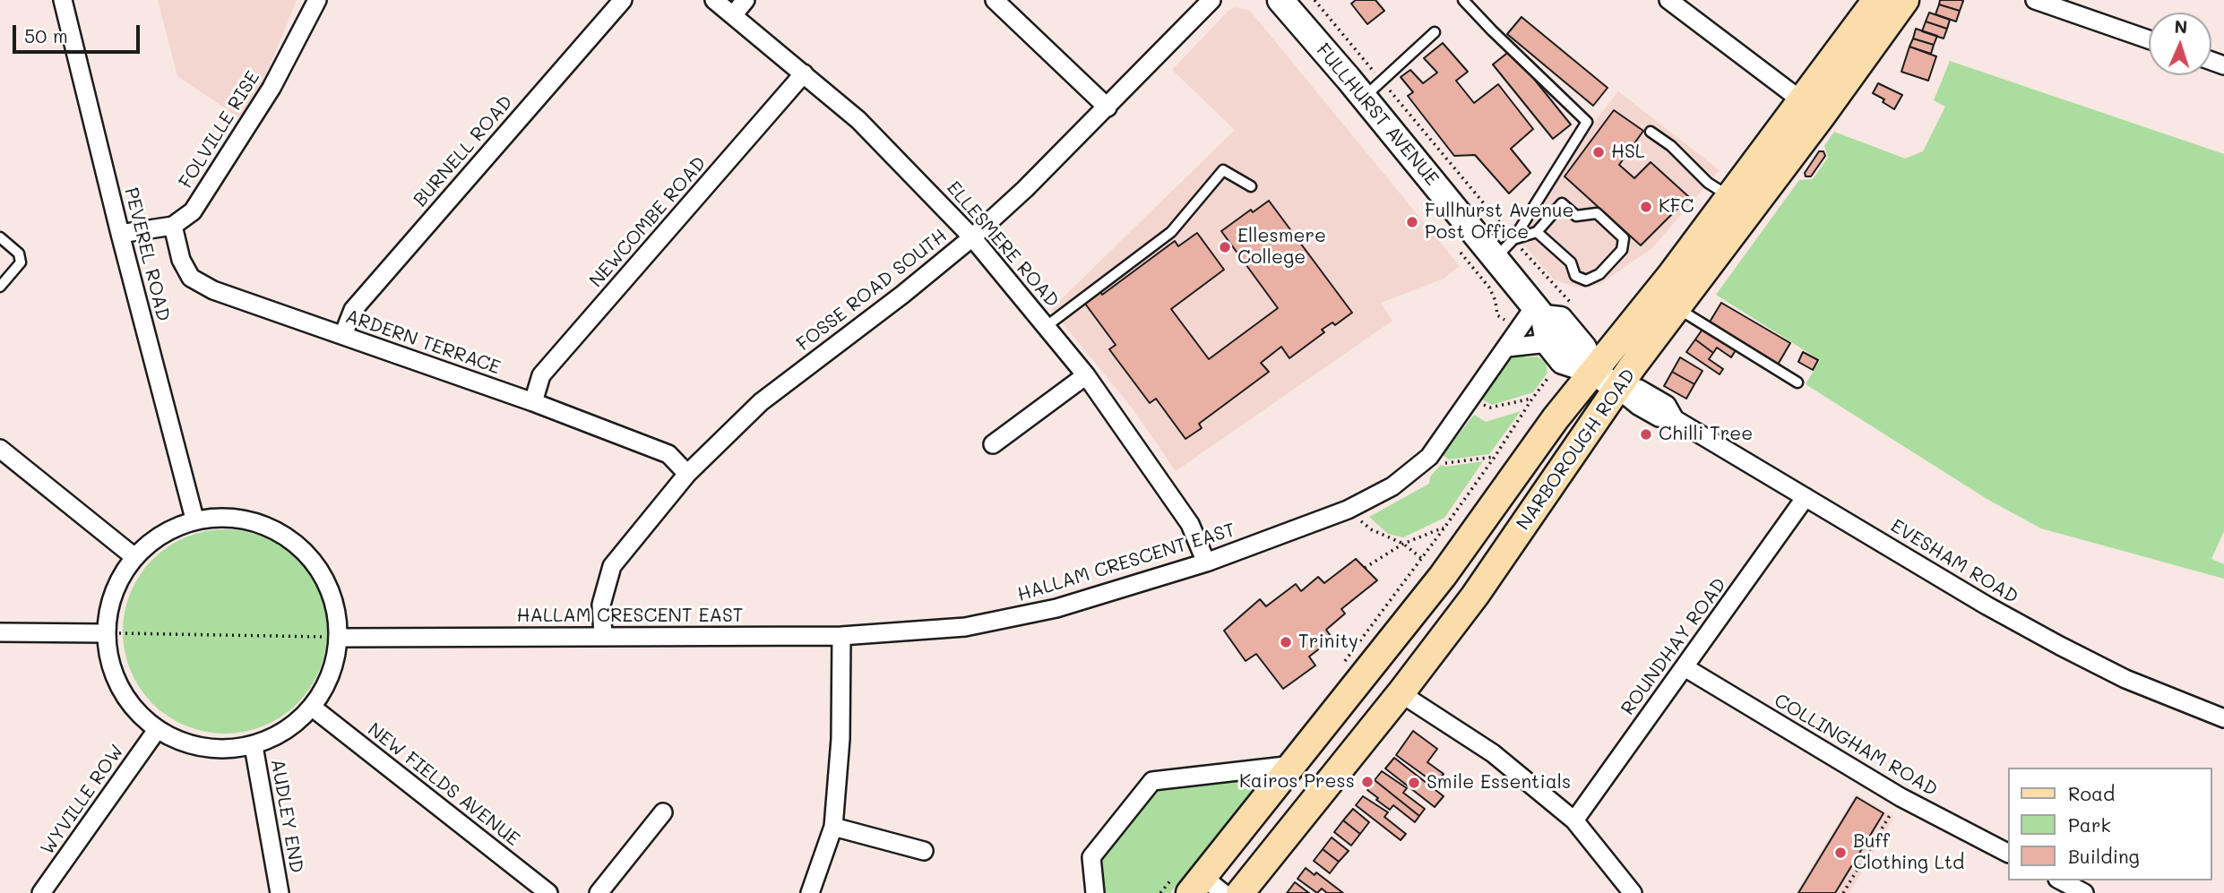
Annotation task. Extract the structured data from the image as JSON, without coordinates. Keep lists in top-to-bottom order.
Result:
{
  "streets": {
    "main road": ["NARBOROUGH ROAD"],
    "street": [
      "FULLHURST AVENUE",
      "FOLVILLE RISE",
      "BURNELL ROAD",
      "NEWCOMBE ROAD",
      "ELLESMERE ROAD",
      "PEVEREL ROAD",
      "FOSSE ROAD SOUTH",
      "ARDERN TERRACE",
      "EVESHAM ROAD",
      "HALLAM CRESCENT EAST",
      "ROUNDHAY ROAD",
      "COLLINGHAM ROAD",
      "NEW FIELDS AVENUE",
      "WYVILLE ROW",
      "AUDLEY END"
    ]
  },
  "crossings": [
    ["FULLHURST AVENUE", "NARBOROUGH ROAD"],
    ["FULLHURST AVENUE", "EVESHAM ROAD"],
    ["FULLHURST AVENUE", "HALLAM CRESCENT EAST"],
    ["FOLVILLE RISE", "ARDERN TERRACE"],
    ["BURNELL ROAD", "ARDERN TERRACE"],
    ["NEWCOMBE ROAD", "ELLESMERE ROAD"],
    ["NEWCOMBE ROAD", "ARDERN TERRACE"],
    ["ELLESMERE ROAD", "FOSSE ROAD SOUTH"],
    ["ELLESMERE ROAD", "HALLAM CRESCENT EAST"],
    ["FOSSE ROAD SOUTH", "ARDERN TERRACE"],
    ["FOSSE ROAD SOUTH", "HALLAM CRESCENT EAST"],
    ["NARBOROUGH ROAD", "EVESHAM ROAD"],
    ["EVESHAM ROAD", "ROUNDHAY ROAD"],
    ["ROUNDHAY ROAD", "COLLINGHAM ROAD"]
  ],
  "places": [
    "HSL",
    "KFC",
    "Fullhurst Avenue Post Office",
    "Ellesmere College",
    "Chilli Tree",
    "Trinity",
    "Kairos Press",
    "Smile Essentials",
    "Buff Clothing Ltd"
  ],
  "legend": ["Road", "Park", "Building"],
  "scale_bar": "50 m",
  "north": "top"
}
